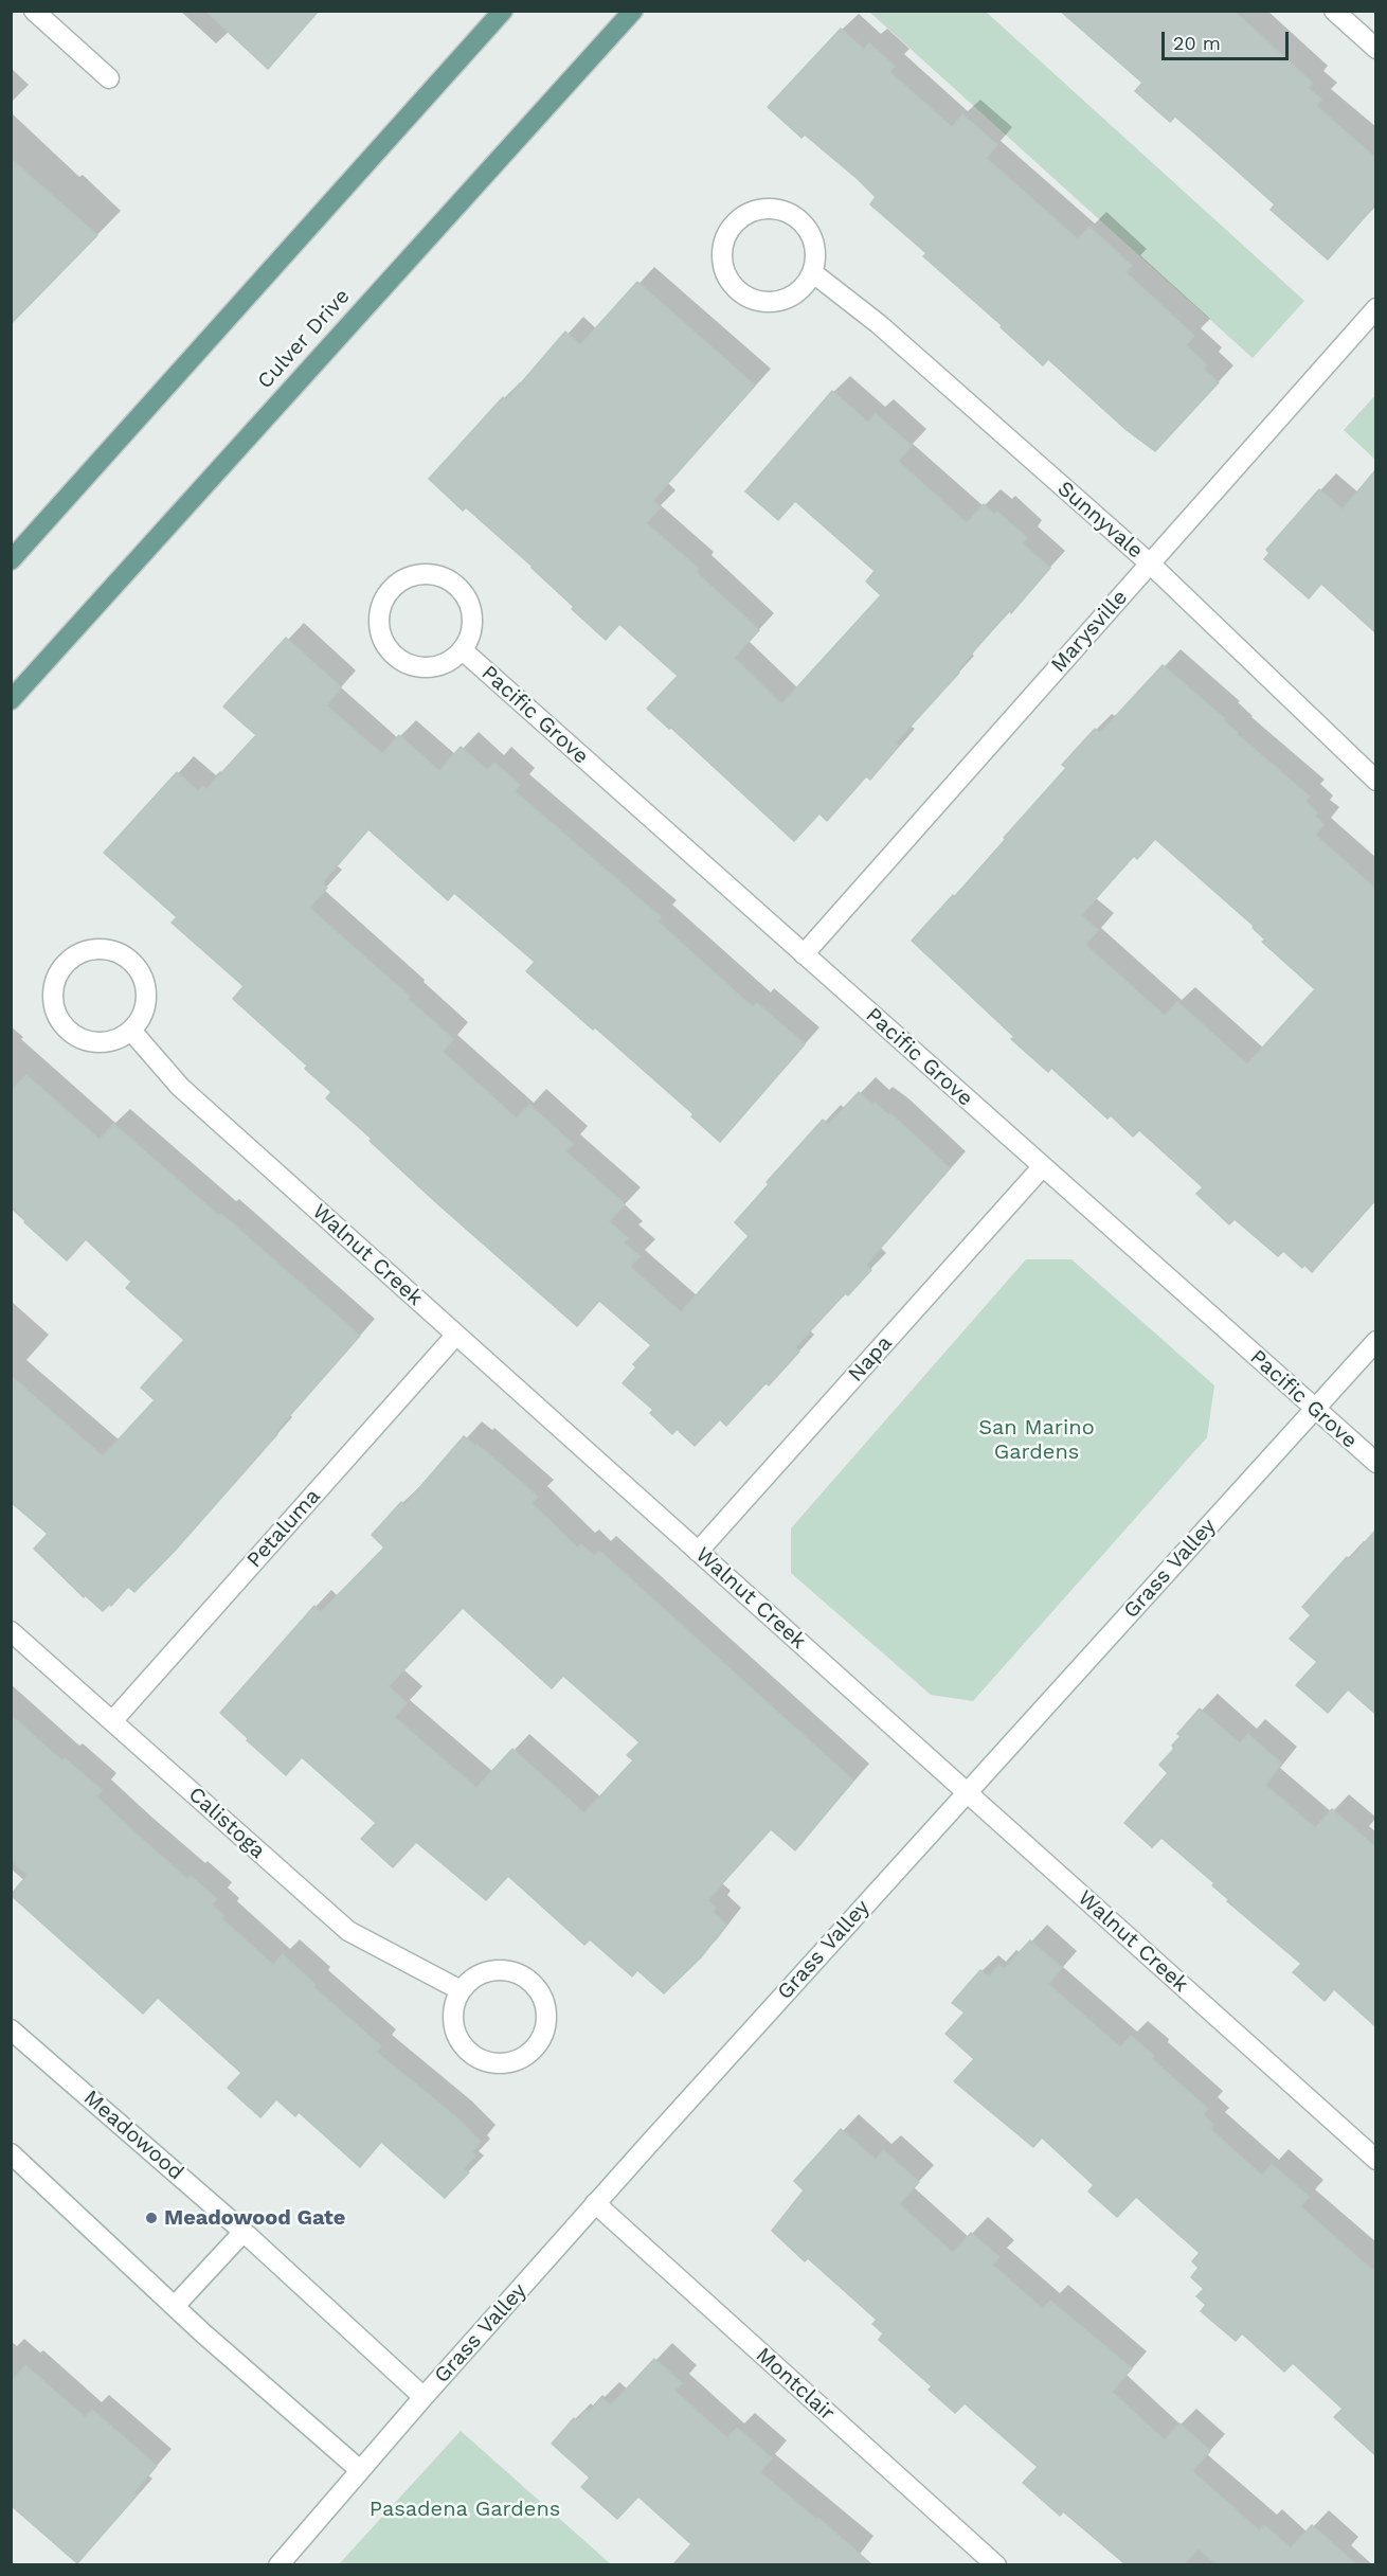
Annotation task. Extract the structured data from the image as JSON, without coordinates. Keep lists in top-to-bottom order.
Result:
{
  "streets": {
    "main road": ["Culver Drive"],
    "street": [
      "Sunnyvale",
      "Marysville",
      "Pacific Grove",
      "Walnut Creek",
      "Napa",
      "Petaluma",
      "Grass Valley",
      "Calistoga",
      "Meadowood",
      "Montclair"
    ]
  },
  "crossings": [
    ["Sunnyvale", "Marysville"],
    ["Marysville", "Pacific Grove"],
    ["Pacific Grove", "Napa"],
    ["Pacific Grove", "Grass Valley"],
    ["Walnut Creek", "Napa"],
    ["Walnut Creek", "Petaluma"],
    ["Walnut Creek", "Grass Valley"],
    ["Petaluma", "Calistoga"],
    ["Grass Valley", "Meadowood"],
    ["Grass Valley", "Montclair"]
  ],
  "parks": ["San Marino Gardens", "Pasadena Gardens"],
  "places": ["Meadowood Gate"],
  "scale_bar": "20 m"
}
